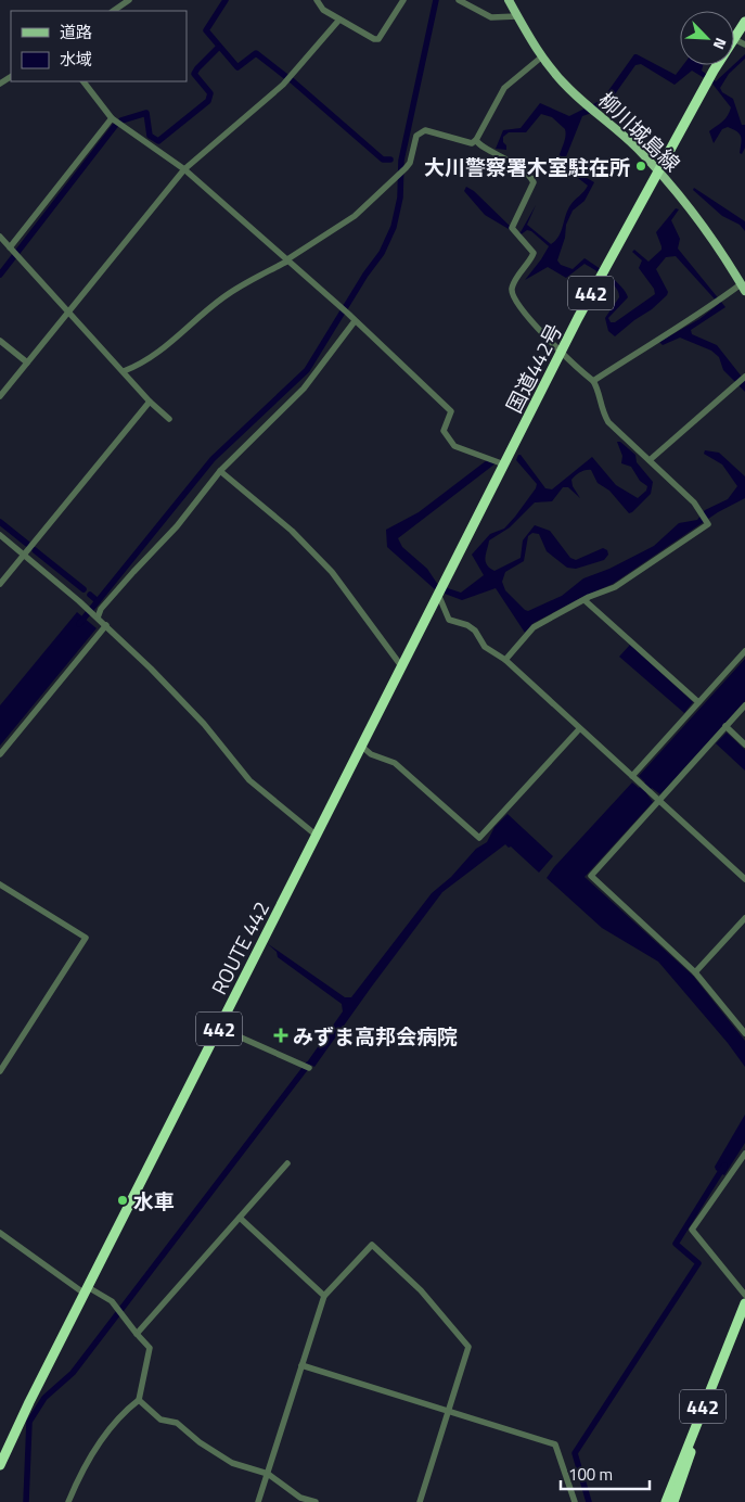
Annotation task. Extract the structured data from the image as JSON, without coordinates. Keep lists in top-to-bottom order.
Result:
{
  "streets": {
    "highway": ["442", "国道442号", "ROUTE 442"],
    "main road": ["柳川城島線"]
  },
  "crossings": [
    ["柳川城島線", "国道442号"],
    ["国道442号", "ROUTE 442"]
  ],
  "places": {
    "other": ["大川警察署木室駐在所", "水車"],
    "health": ["みずま高邦会病院"]
  },
  "legend": ["道路", "水域"],
  "scale_bar": "100 m",
  "north": "bottom right"
}
